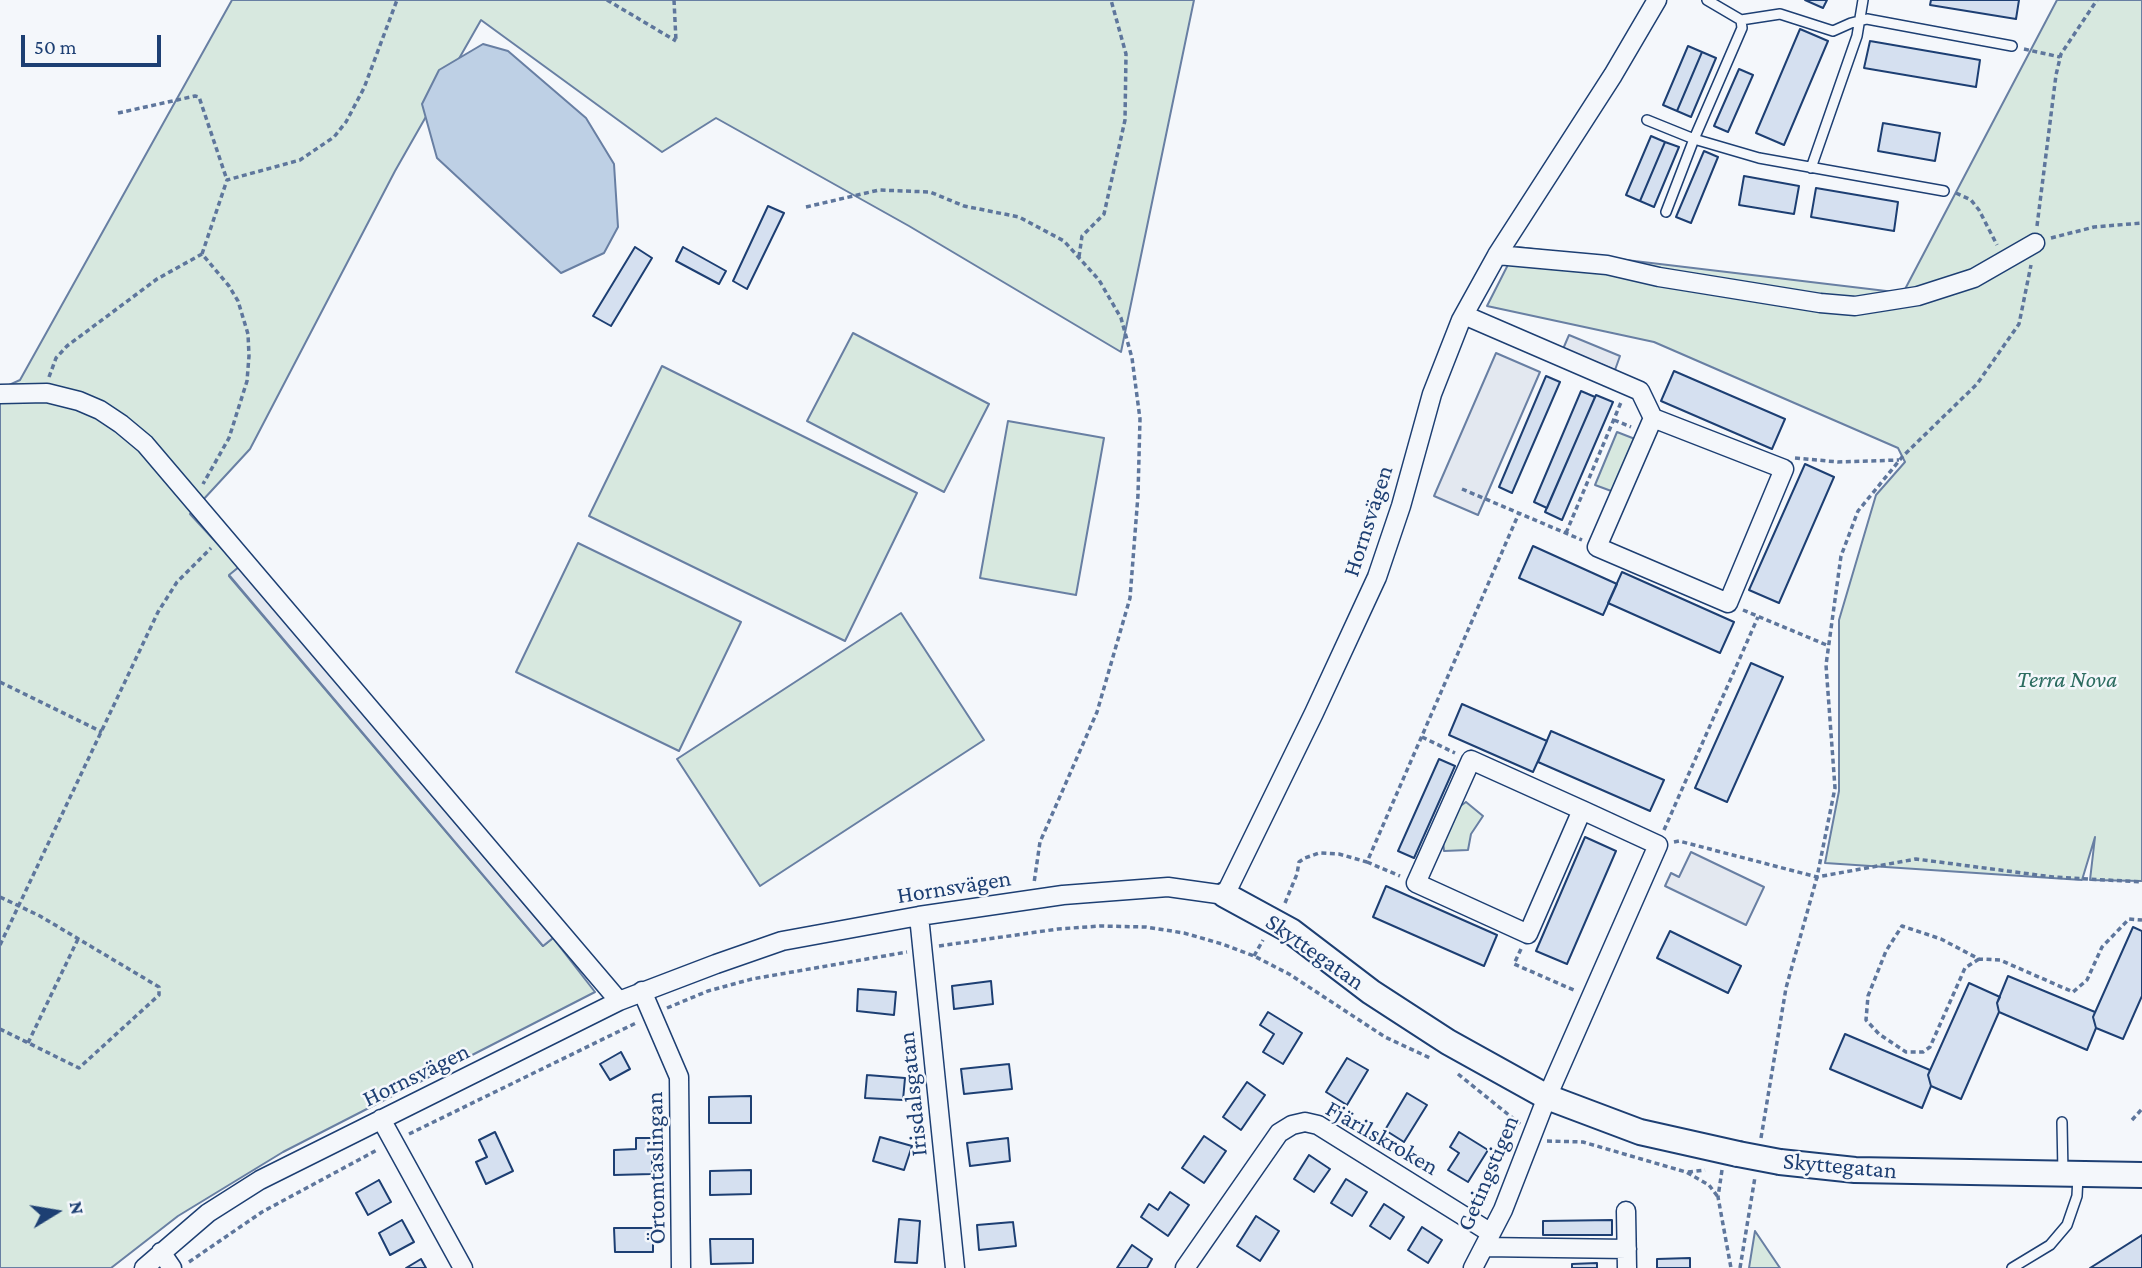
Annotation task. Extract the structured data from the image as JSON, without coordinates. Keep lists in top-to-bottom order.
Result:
{
  "streets": {
    "street": [
      "Hornsvägen",
      "Skyttegatan",
      "Irisdalsgatan",
      "Fjärilskroken",
      "Örtomtaslingan",
      "Getingstigen"
    ]
  },
  "crossings": [
    ["Hornsvägen", "Skyttegatan"],
    ["Hornsvägen", "Irisdalsgatan"],
    ["Hornsvägen", "Örtomtaslingan"],
    ["Skyttegatan", "Getingstigen"],
    ["Fjärilskroken", "Getingstigen"]
  ],
  "parks": ["Terra Nova"],
  "scale_bar": "50 m",
  "north": "right"
}
